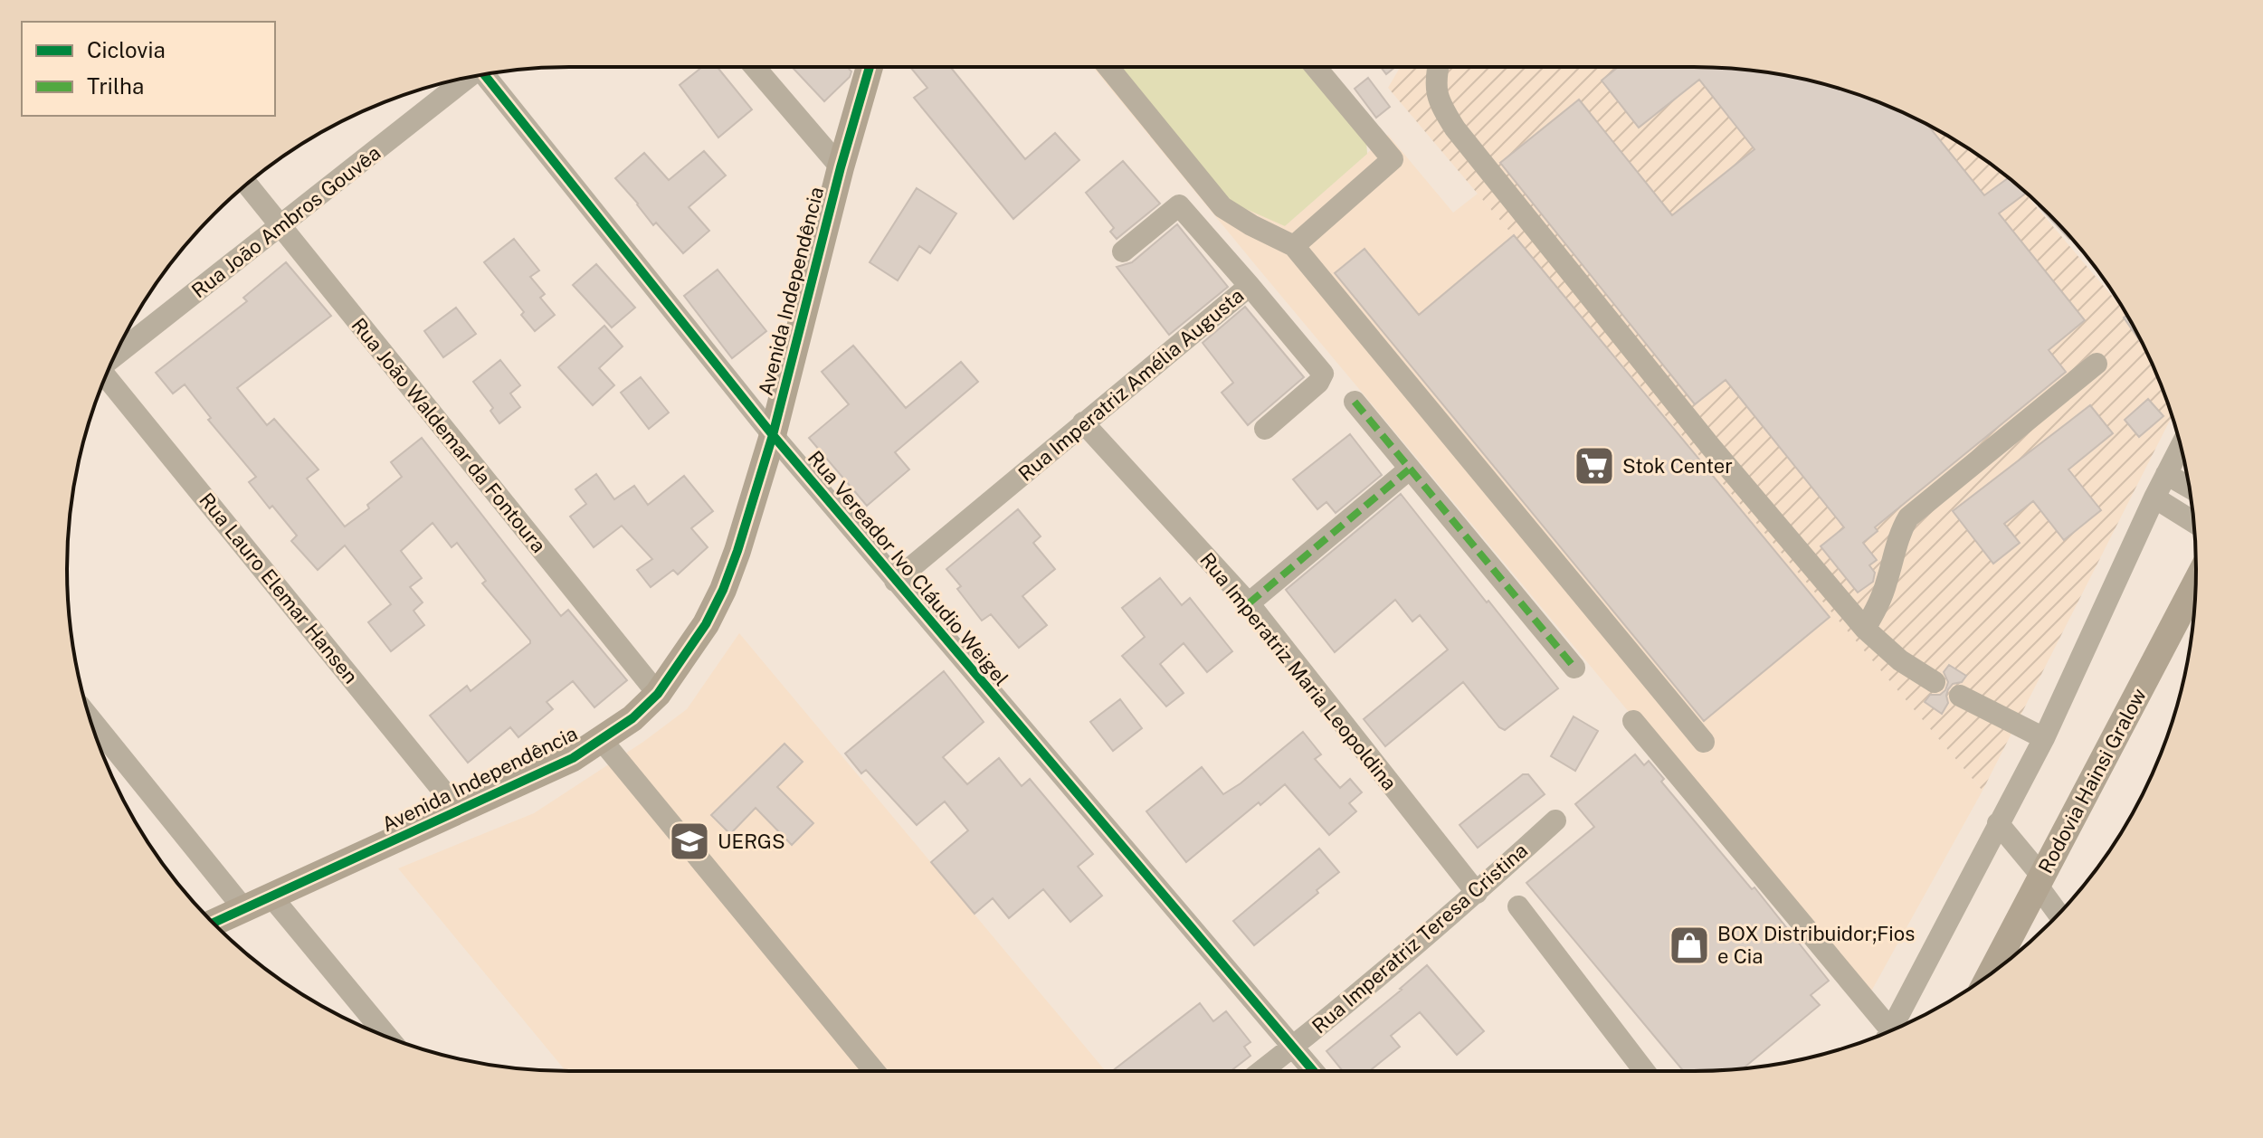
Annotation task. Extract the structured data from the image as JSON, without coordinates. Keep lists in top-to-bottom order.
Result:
{
  "streets": {
    "main road": ["Avenida Independência", "Rodovia Hainsi Gralow"],
    "street": [
      "Rua João Ambros Gouvêa",
      "Rua Imperatriz Amélia Augusta",
      "Rua João Waldemar da Fontoura",
      "Rua Vereador Ivo Cláudio Weigel",
      "Rua Lauro Elemar Hansen",
      "Rua Imperatriz Maria Leopoldina",
      "Rua Imperatriz Teresa Cristina"
    ]
  },
  "crossings": [
    ["Rua João Ambros Gouvêa", "Rua João Waldemar da Fontoura"],
    ["Avenida Independência", "Rua João Waldemar da Fontoura"],
    ["Avenida Independência", "Rua Vereador Ivo Cláudio Weigel"],
    ["Avenida Independência", "Rua Lauro Elemar Hansen"],
    ["Rua Imperatriz Amélia Augusta", "Rua Vereador Ivo Cláudio Weigel"],
    ["Rua Imperatriz Amélia Augusta", "Rua Imperatriz Maria Leopoldina"],
    ["Rua Vereador Ivo Cláudio Weigel", "Rua Imperatriz Teresa Cristina"],
    ["Rua Imperatriz Maria Leopoldina", "Rua Imperatriz Teresa Cristina"]
  ],
  "places": {
    "supermarket": ["Stok Center"],
    "school or university": ["UERGS"],
    "shop": ["BOX Distribuidor;Fios e Cia"]
  },
  "legend": ["Ciclovia", "Trilha"]
}
